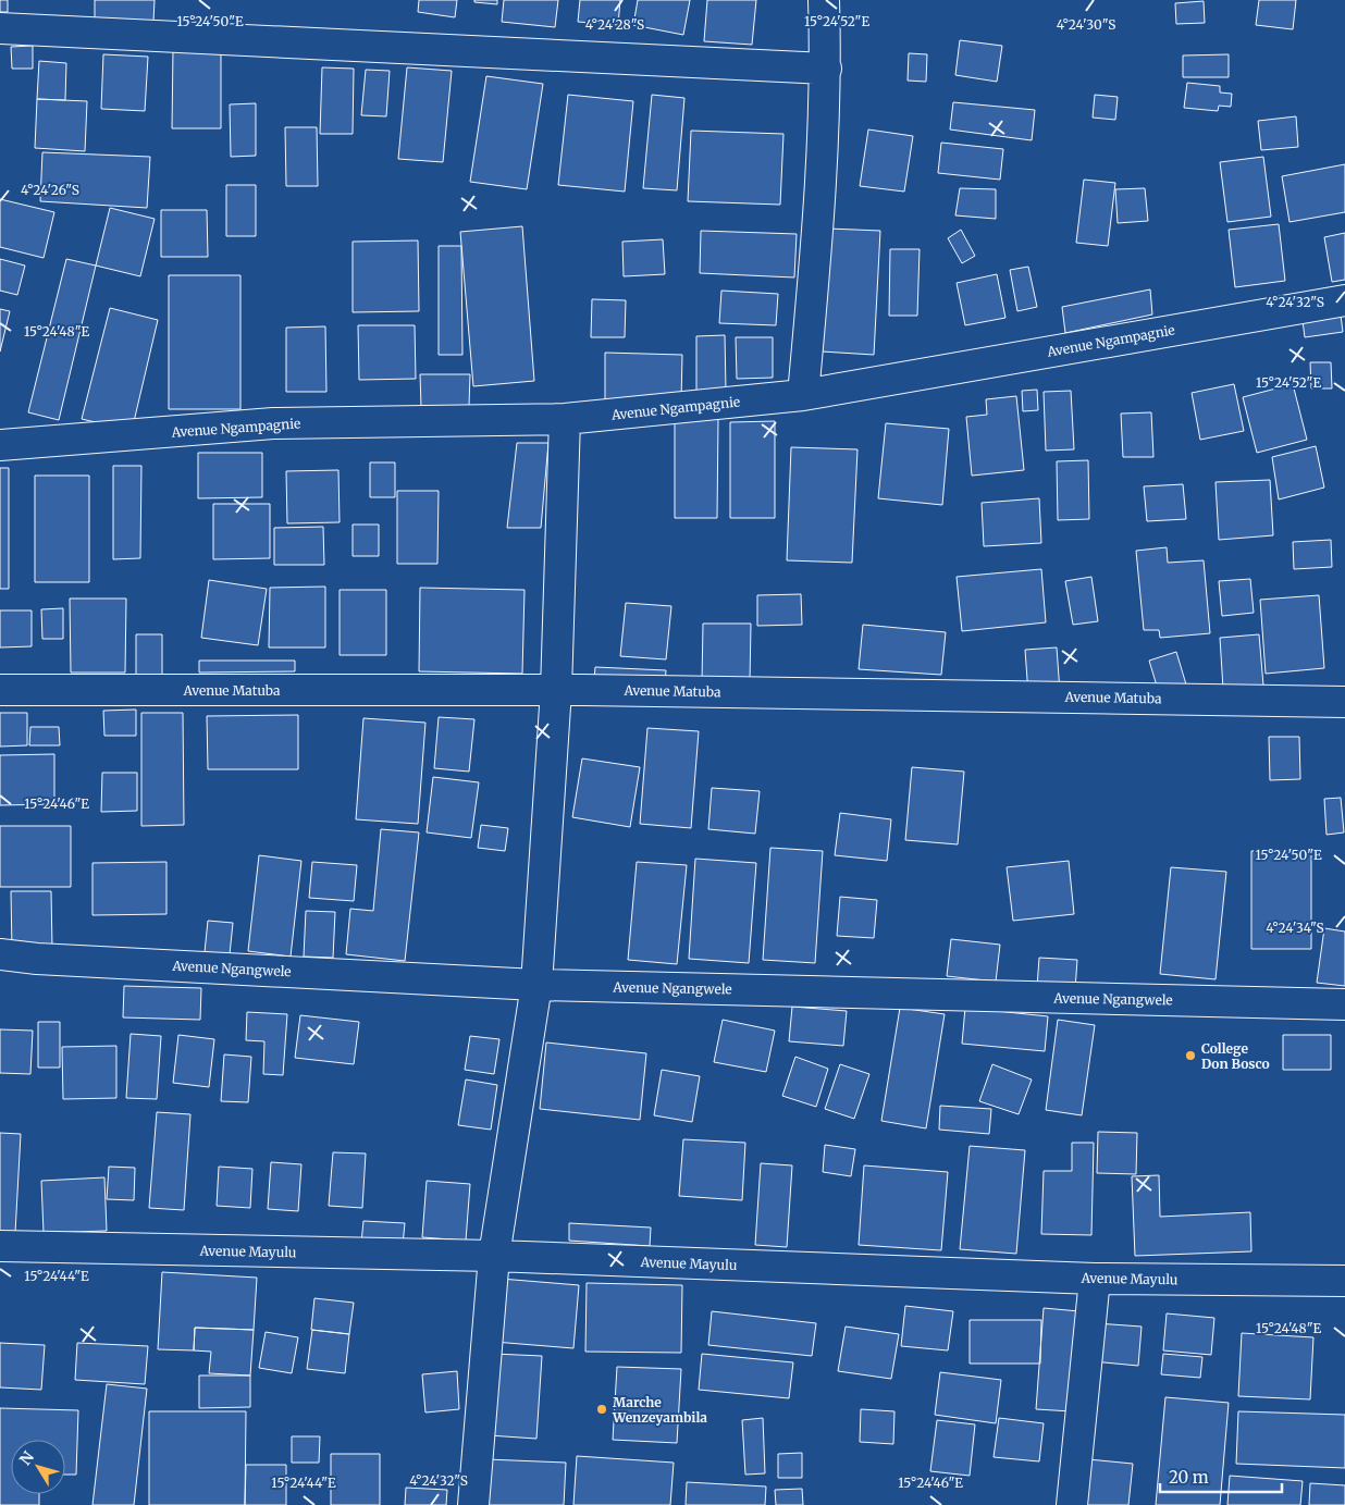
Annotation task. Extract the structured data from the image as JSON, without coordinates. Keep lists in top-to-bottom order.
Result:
{
  "streets": {
    "street": [
      "Avenue Ngampagnie",
      "Avenue Matuba",
      "Avenue Ngangwele",
      "Avenue Mayulu"
    ]
  },
  "places": ["College Don Bosco", "Marche Wenzeyambila"],
  "scale_bar": "20 m",
  "north": "top left",
  "coordinates": [
    "15°24'50\"E",
    "15°24'52\"E",
    "4°24'28\"S",
    "4°24'30\"S",
    "4°24'26\"S",
    "4°24'32\"S",
    "15°24'48\"E",
    "15°24'46\"E",
    "4°24'34\"S",
    "15°24'44\"E"
  ]
}
